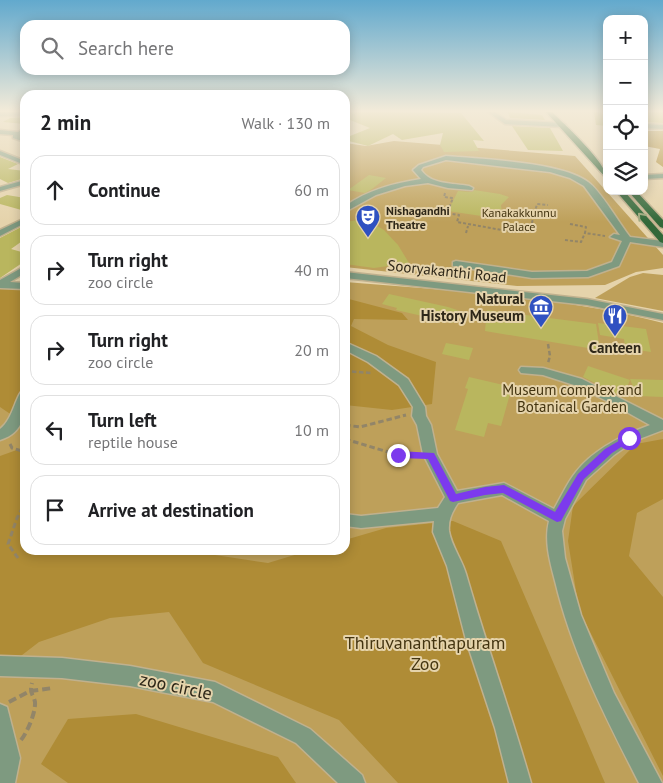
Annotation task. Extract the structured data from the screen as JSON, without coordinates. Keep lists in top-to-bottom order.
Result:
{
  "streets": {
    "street": ["Sooryakanthi Road", "zoo circle"]
  },
  "parks": ["Kanakakkunnu Palace", "Museum complex and Botanical Garden", "Thiruvananthapuram Zoo"],
  "places": {
    "theatre": ["Nishagandhi Theatre"],
    "museum": ["Natural History Museum"],
    "restaurant": ["Canteen"]
  },
  "page": {
    "map_buttons": ["+", "−"],
    "search": "Search here",
    "heading": ["2 min", "Walk · 130 m"],
    "list": [
      ["Continue", "60 m"],
      ["Turn right", "zoo circle", "40 m"],
      ["Turn right", "zoo circle", "20 m"],
      ["Turn left", "reptile house", "10 m"],
      "Arrive at destination"
    ]
  }
}
